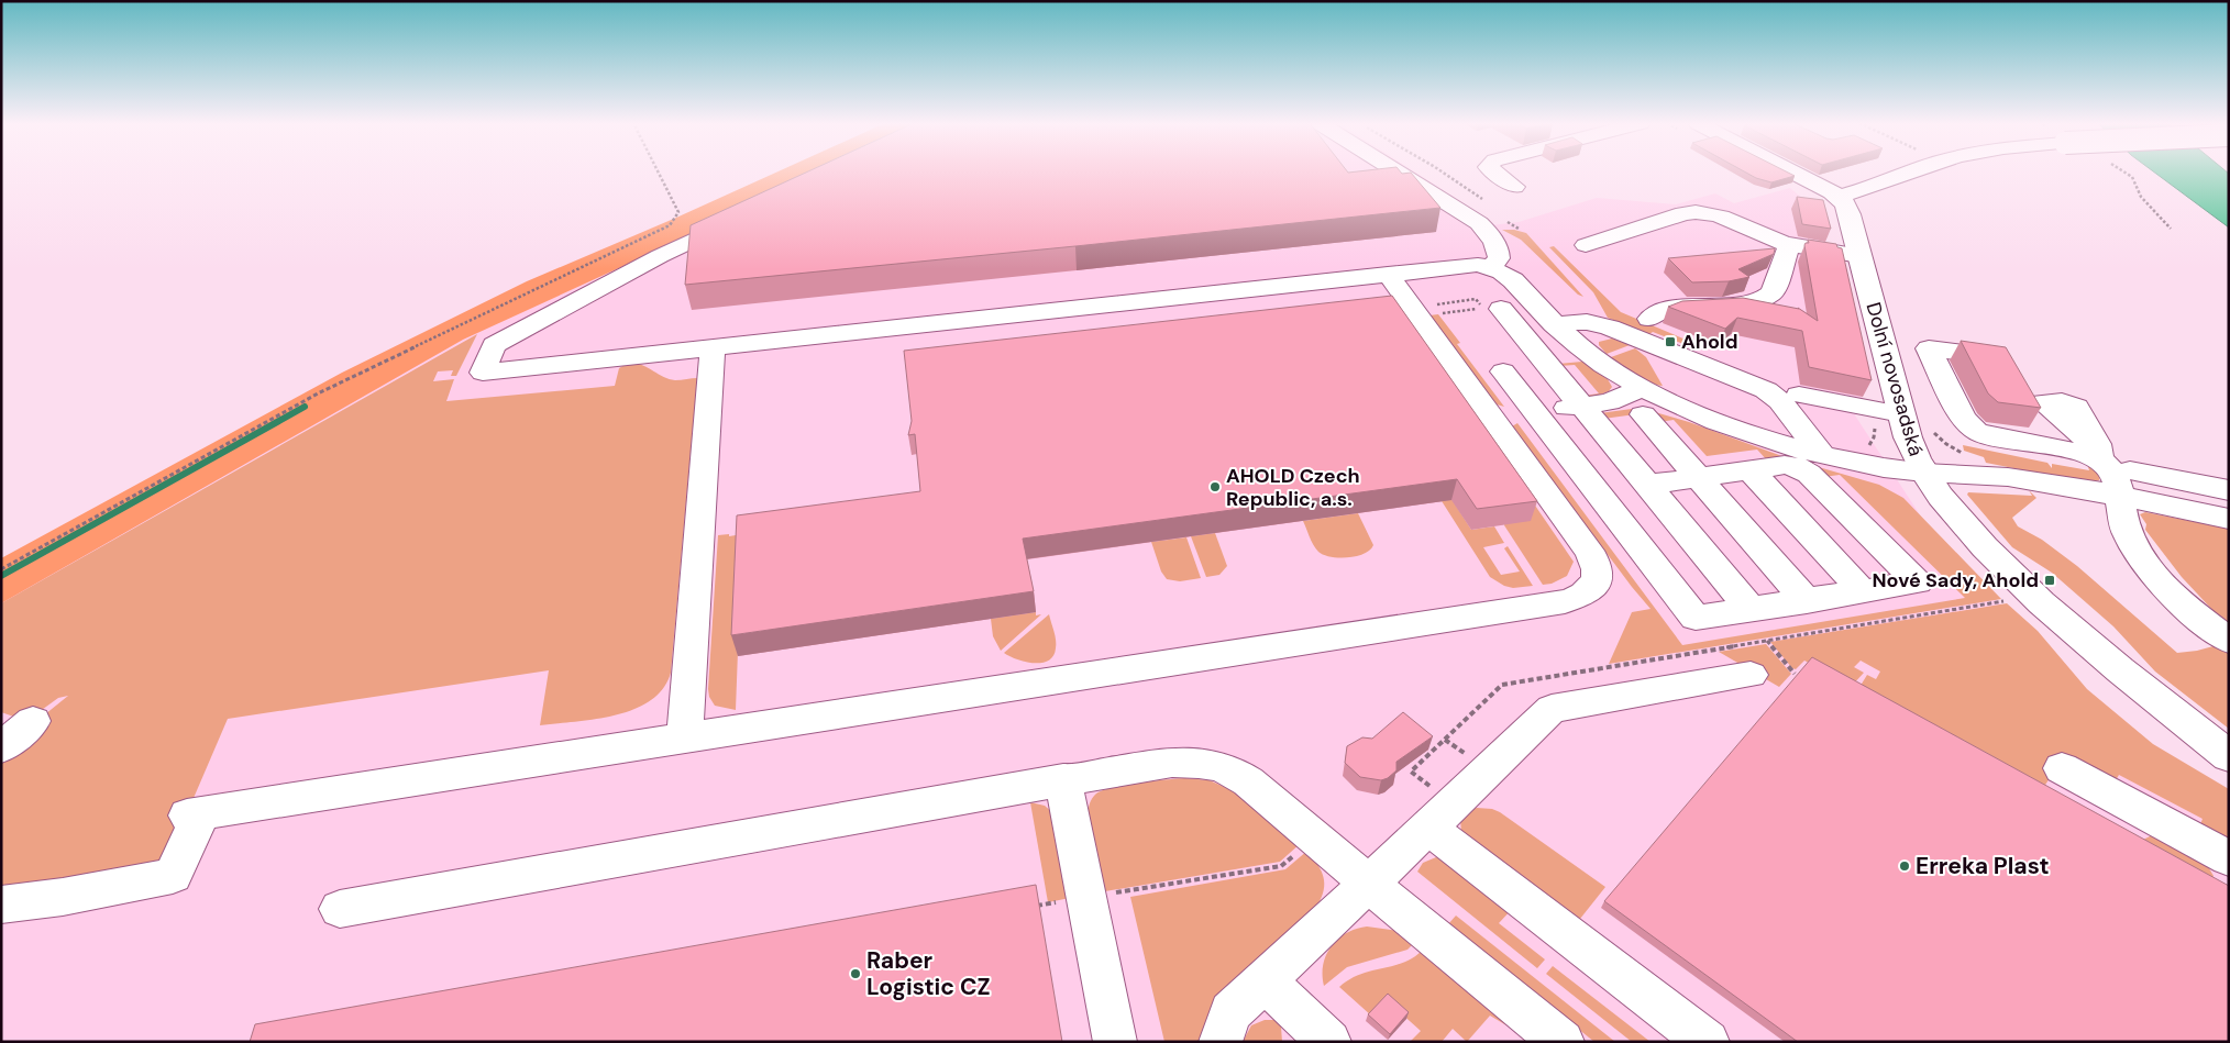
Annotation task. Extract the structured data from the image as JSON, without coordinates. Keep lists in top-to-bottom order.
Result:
{
  "streets": {
    "main road": ["Dolní novosadská"]
  },
  "places": {
    "transit": ["Ahold", "Nové Sady, Ahold"],
    "other": ["AHOLD Czech Republic, a.s.", "Erreka Plast", "Raber Logistic CZ"]
  }
}
